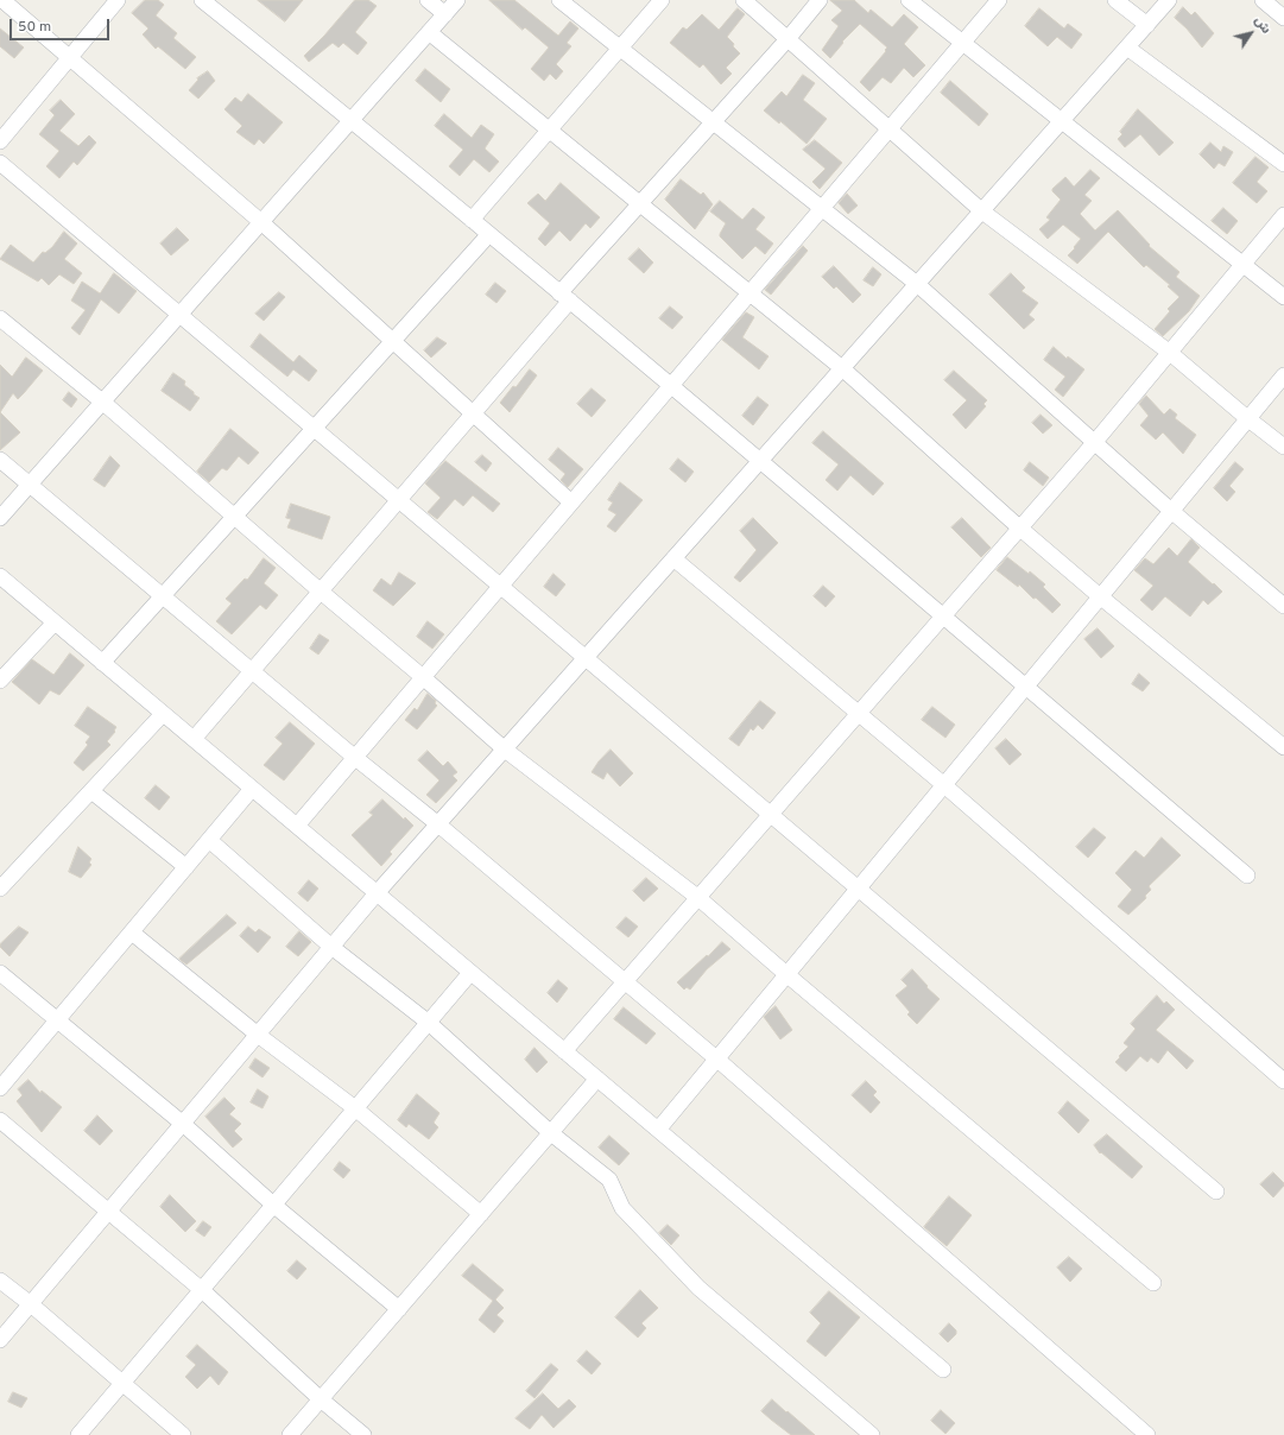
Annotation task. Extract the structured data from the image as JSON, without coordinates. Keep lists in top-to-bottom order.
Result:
{
  "scale_bar": "50 m",
  "north": "top right"
}
